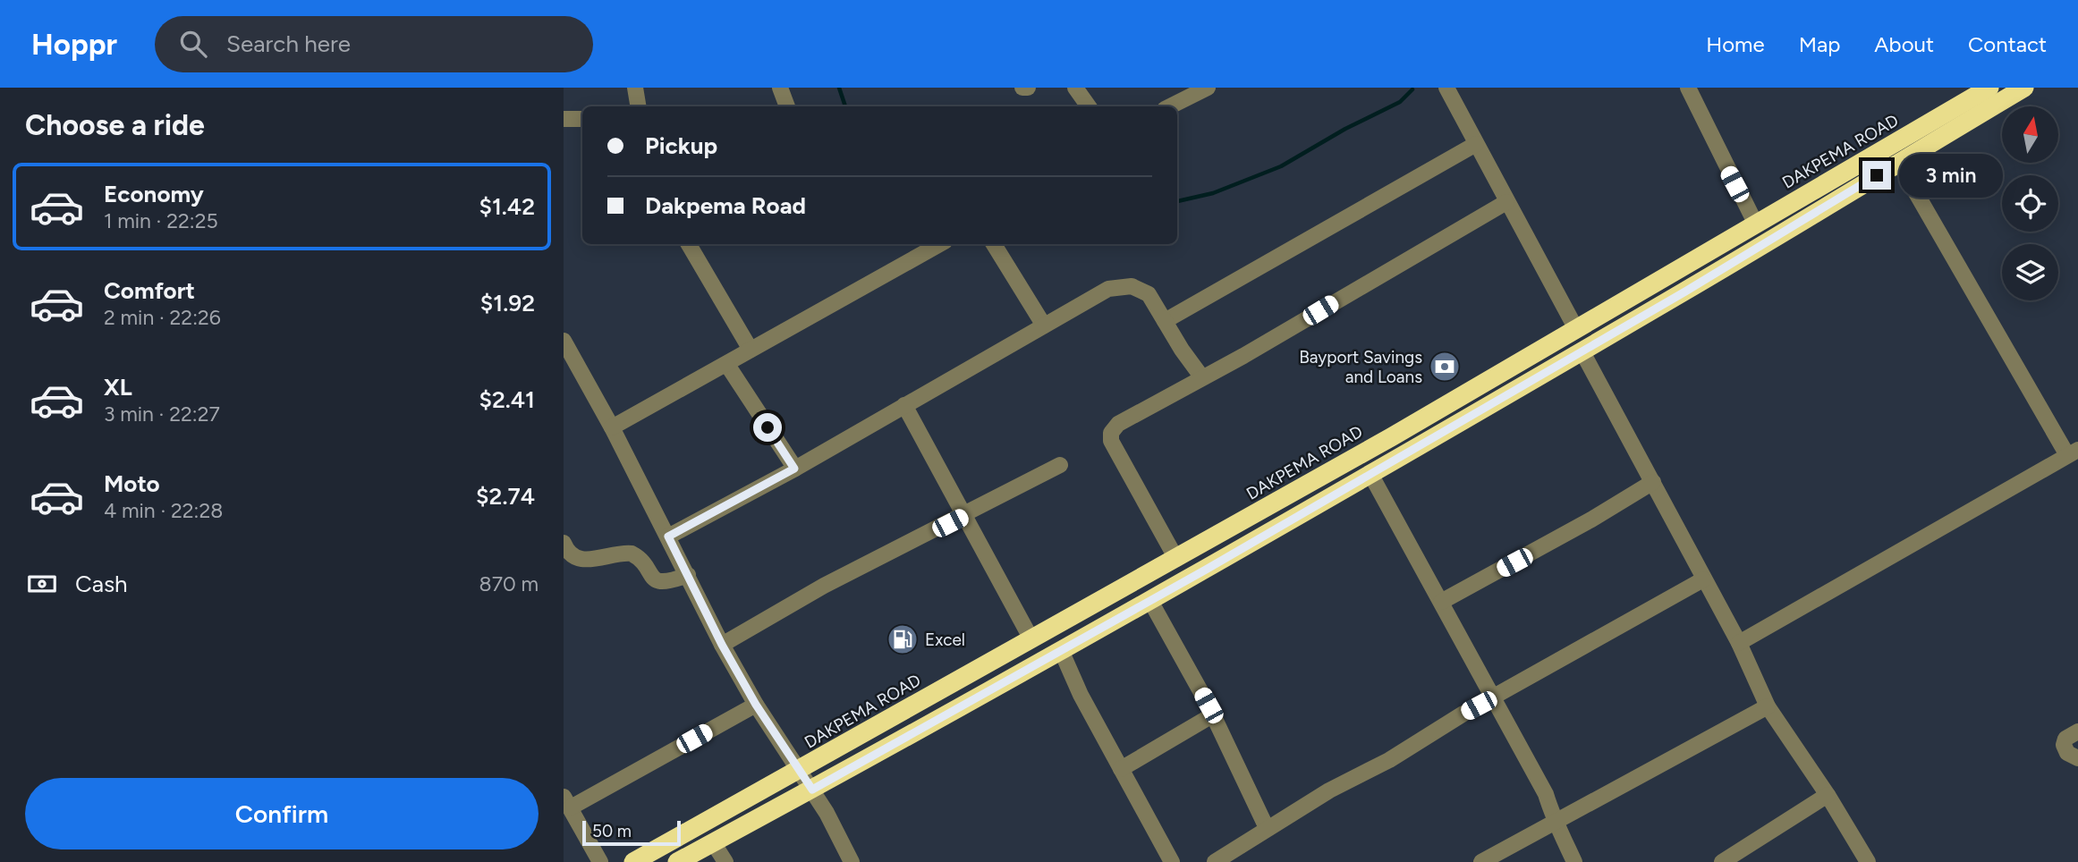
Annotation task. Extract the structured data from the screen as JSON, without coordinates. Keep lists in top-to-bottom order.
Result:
{
  "streets": {
    "highway": ["DAKPEMA ROAD"]
  },
  "places": {
    "bank": ["Bayport Savings and Loans"],
    "fuel station": ["Excel"]
  },
  "scale_bar": "50 m",
  "north": "top",
  "page": {
    "header": "Hoppr",
    "search": "Search here",
    "nav": [
      "Home",
      "Map",
      "About",
      "Contact"
    ],
    "heading": "Choose a ride",
    "banner": ["Pickup", "Dakpema Road"],
    "bubble": "3 min",
    "list": [
      {
        "name": "Economy",
        "note": "1 min · 22:25",
        "value": "$1.42"
      },
      {
        "name": "Comfort",
        "note": "2 min · 22:26",
        "value": "$1.92"
      },
      {
        "name": "XL",
        "note": "3 min · 22:27",
        "value": "$2.41"
      },
      {
        "name": "Moto",
        "note": "4 min · 22:28",
        "value": "$2.74"
      }
    ],
    "pay": ["Cash", "870 m"],
    "buttons": "Confirm",
    "scale": "50 m"
  }
}
